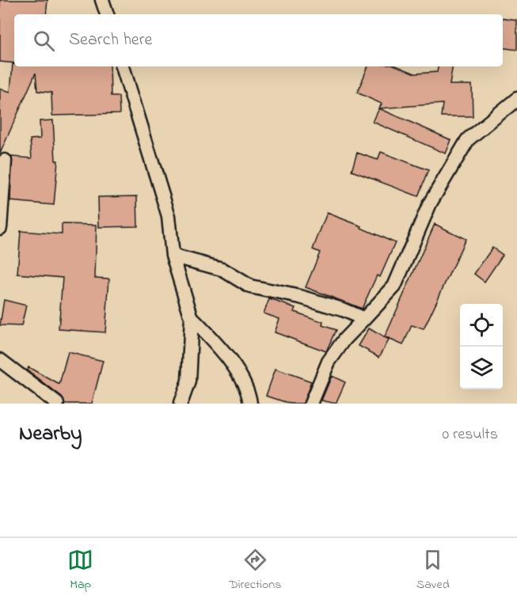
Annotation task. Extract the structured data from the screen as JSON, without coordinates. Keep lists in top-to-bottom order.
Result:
{
  "page": {
    "search": "Search here",
    "heading": ["Nearby", "0 results"],
    "nav": ["Map", "Directions", "Saved"]
  }
}
